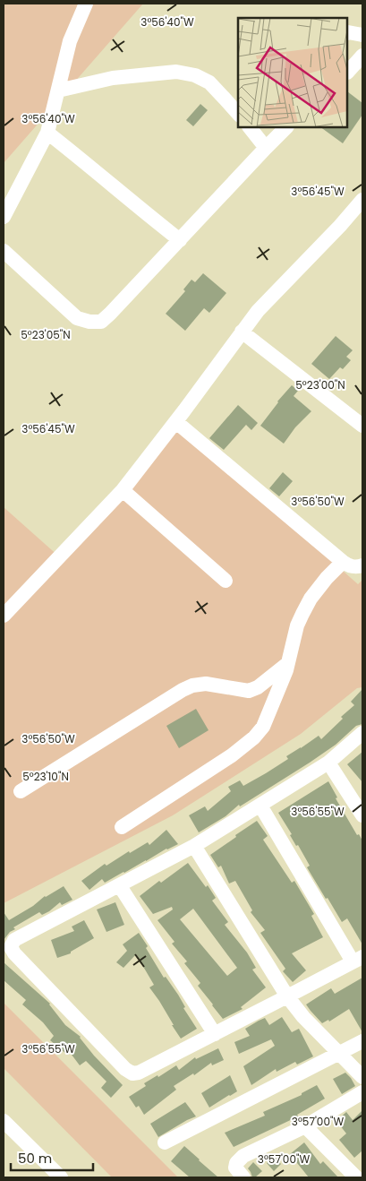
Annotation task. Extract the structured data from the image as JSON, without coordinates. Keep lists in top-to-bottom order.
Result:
{
  "scale_bar": "50 m",
  "coordinates": [
    "3°56'40\"W",
    "3°56'45\"W",
    "5°23'05\"N",
    "5°23'00\"N",
    "3°56'50\"W",
    "5°23'10\"N",
    "3°56'55\"W",
    "3°57'00\"W"
  ]
}
